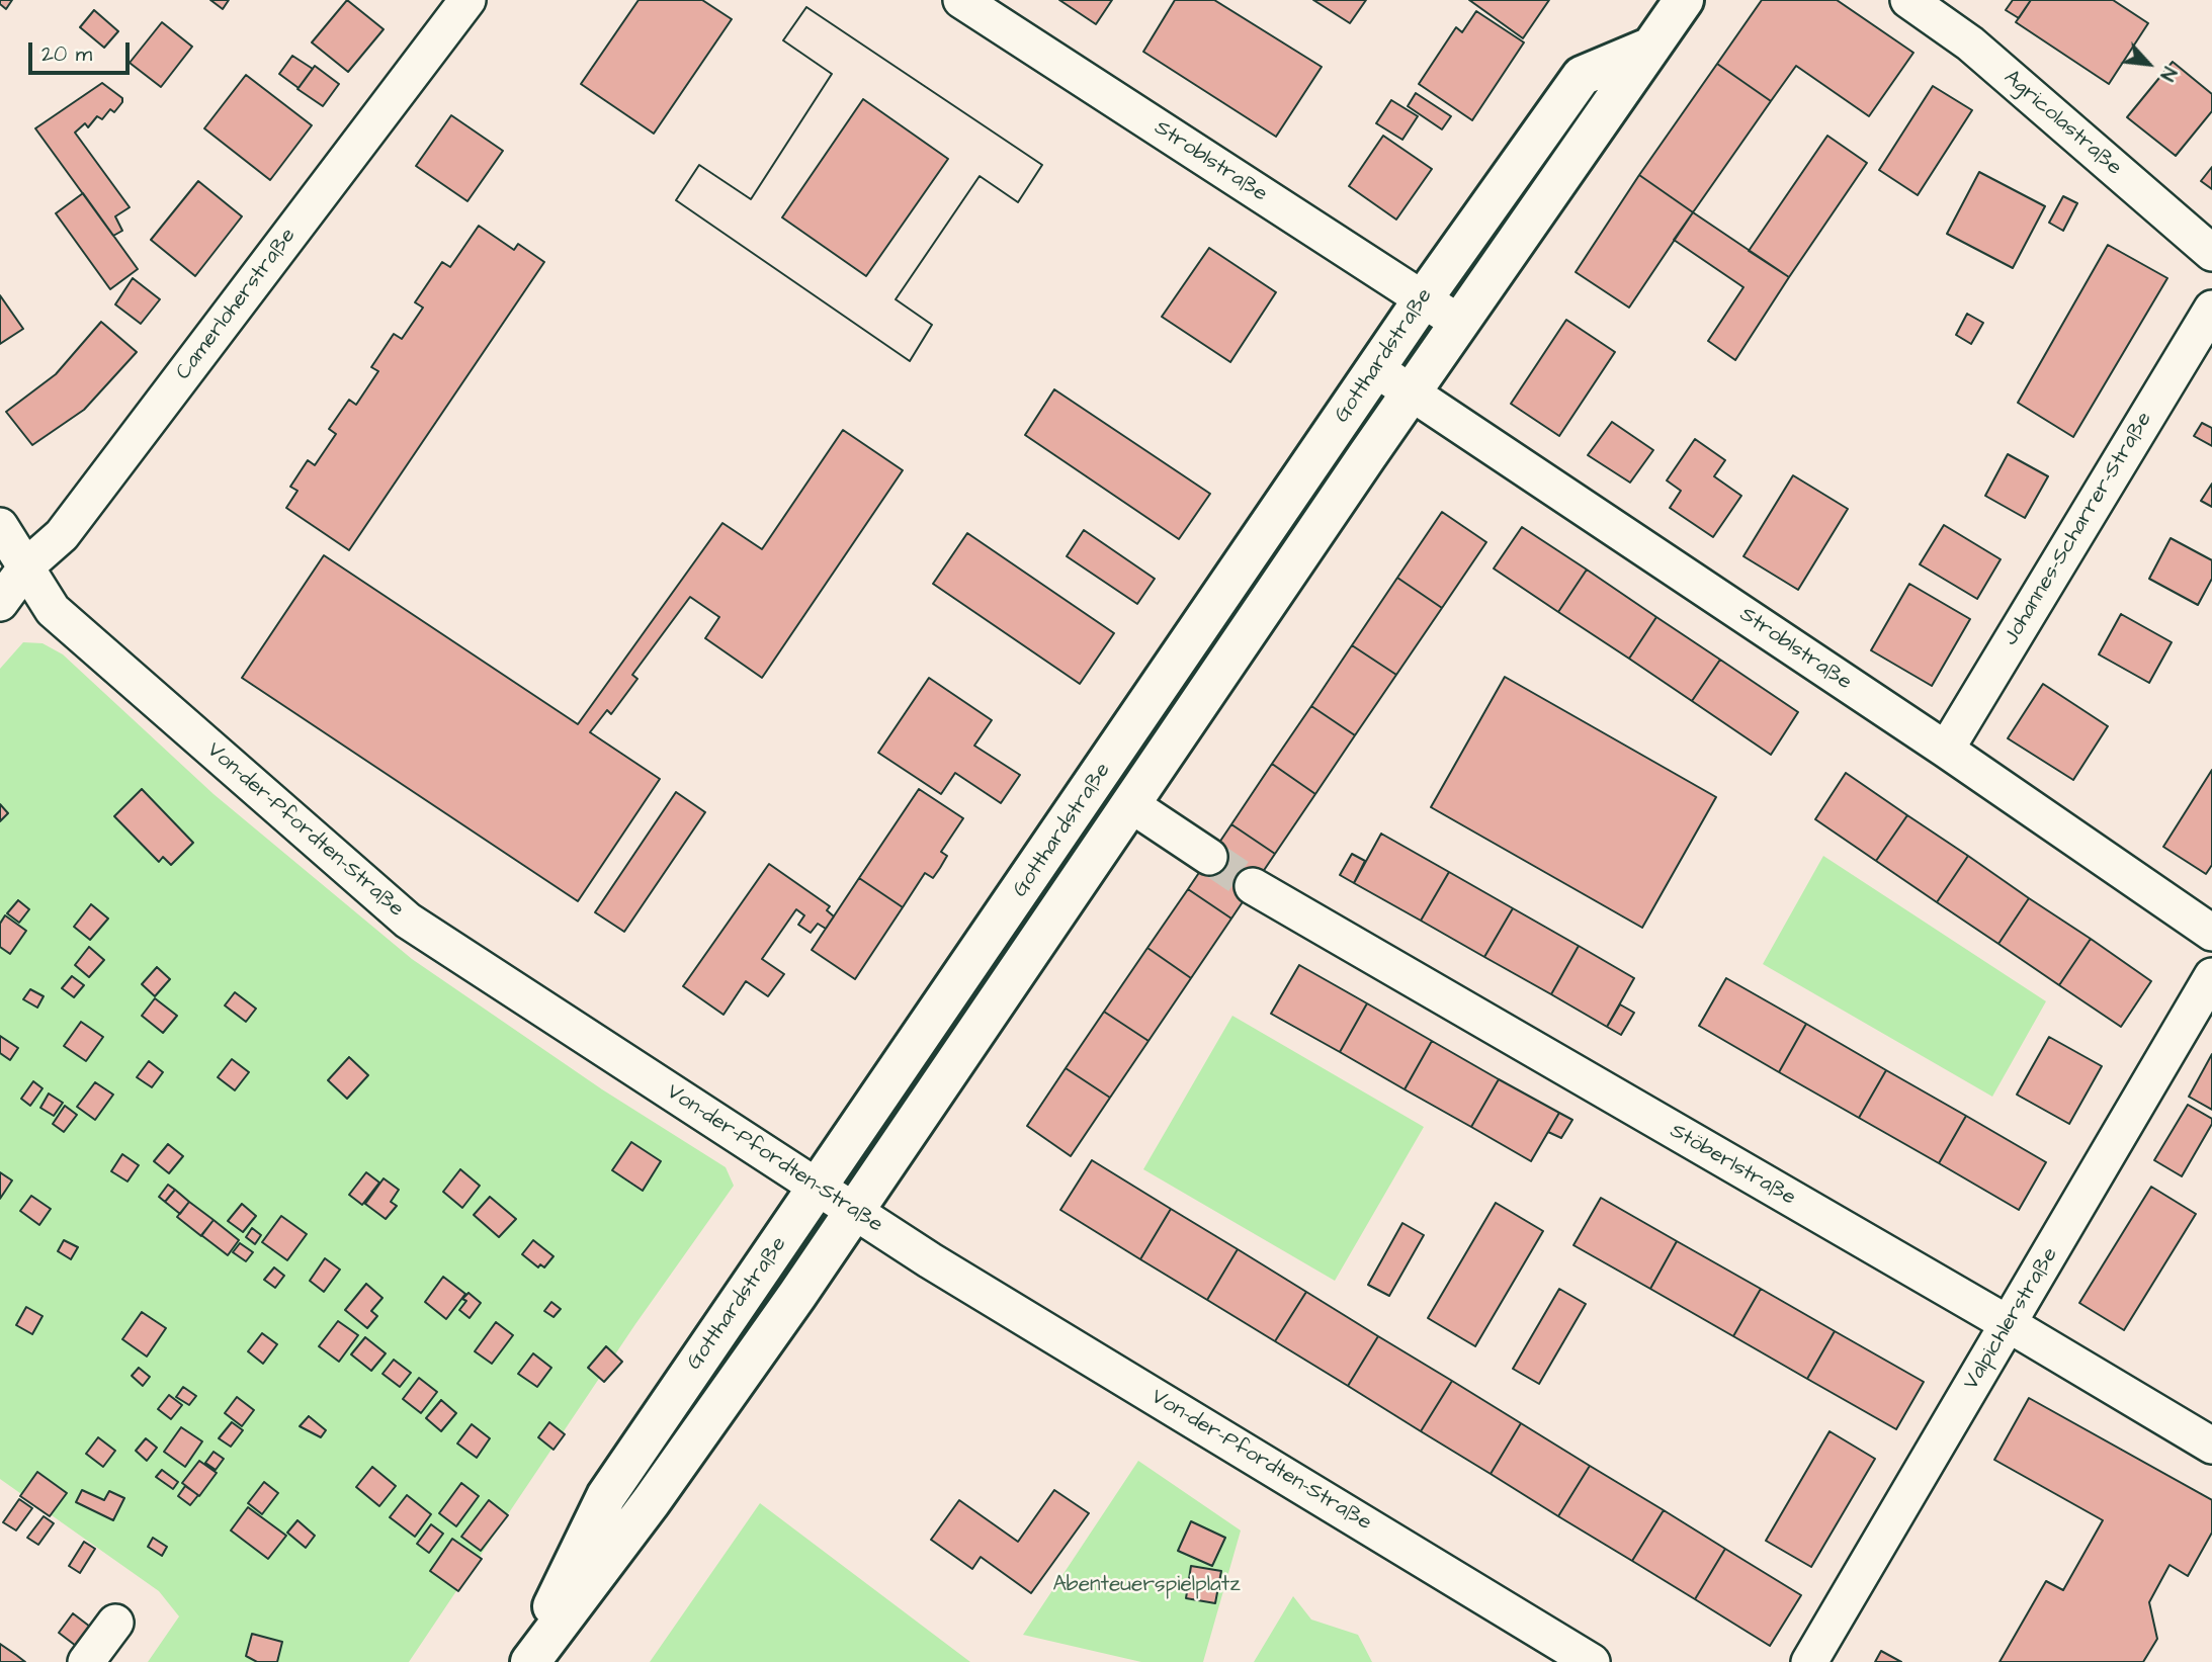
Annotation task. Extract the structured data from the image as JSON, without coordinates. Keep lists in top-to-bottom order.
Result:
{
  "streets": {
    "street": [
      "Agricolastraße",
      "Stroblstraße",
      "Camerloherstraße",
      "Gotthardstraße",
      "Johannes-Scharrer-Straße",
      "Von-der-Pfordten-Straße",
      "Stöberlstraße",
      "Valpichlerstraße"
    ]
  },
  "crossings": [
    ["Stroblstraße", "Gotthardstraße"],
    ["Stroblstraße", "Johannes-Scharrer-Straße"],
    ["Camerloherstraße", "Von-der-Pfordten-Straße"],
    ["Gotthardstraße", "Von-der-Pfordten-Straße"],
    ["Stöberlstraße", "Valpichlerstraße"]
  ],
  "parks": ["Abenteuerspielplatz"],
  "scale_bar": "20 m",
  "north": "bottom right"
}
